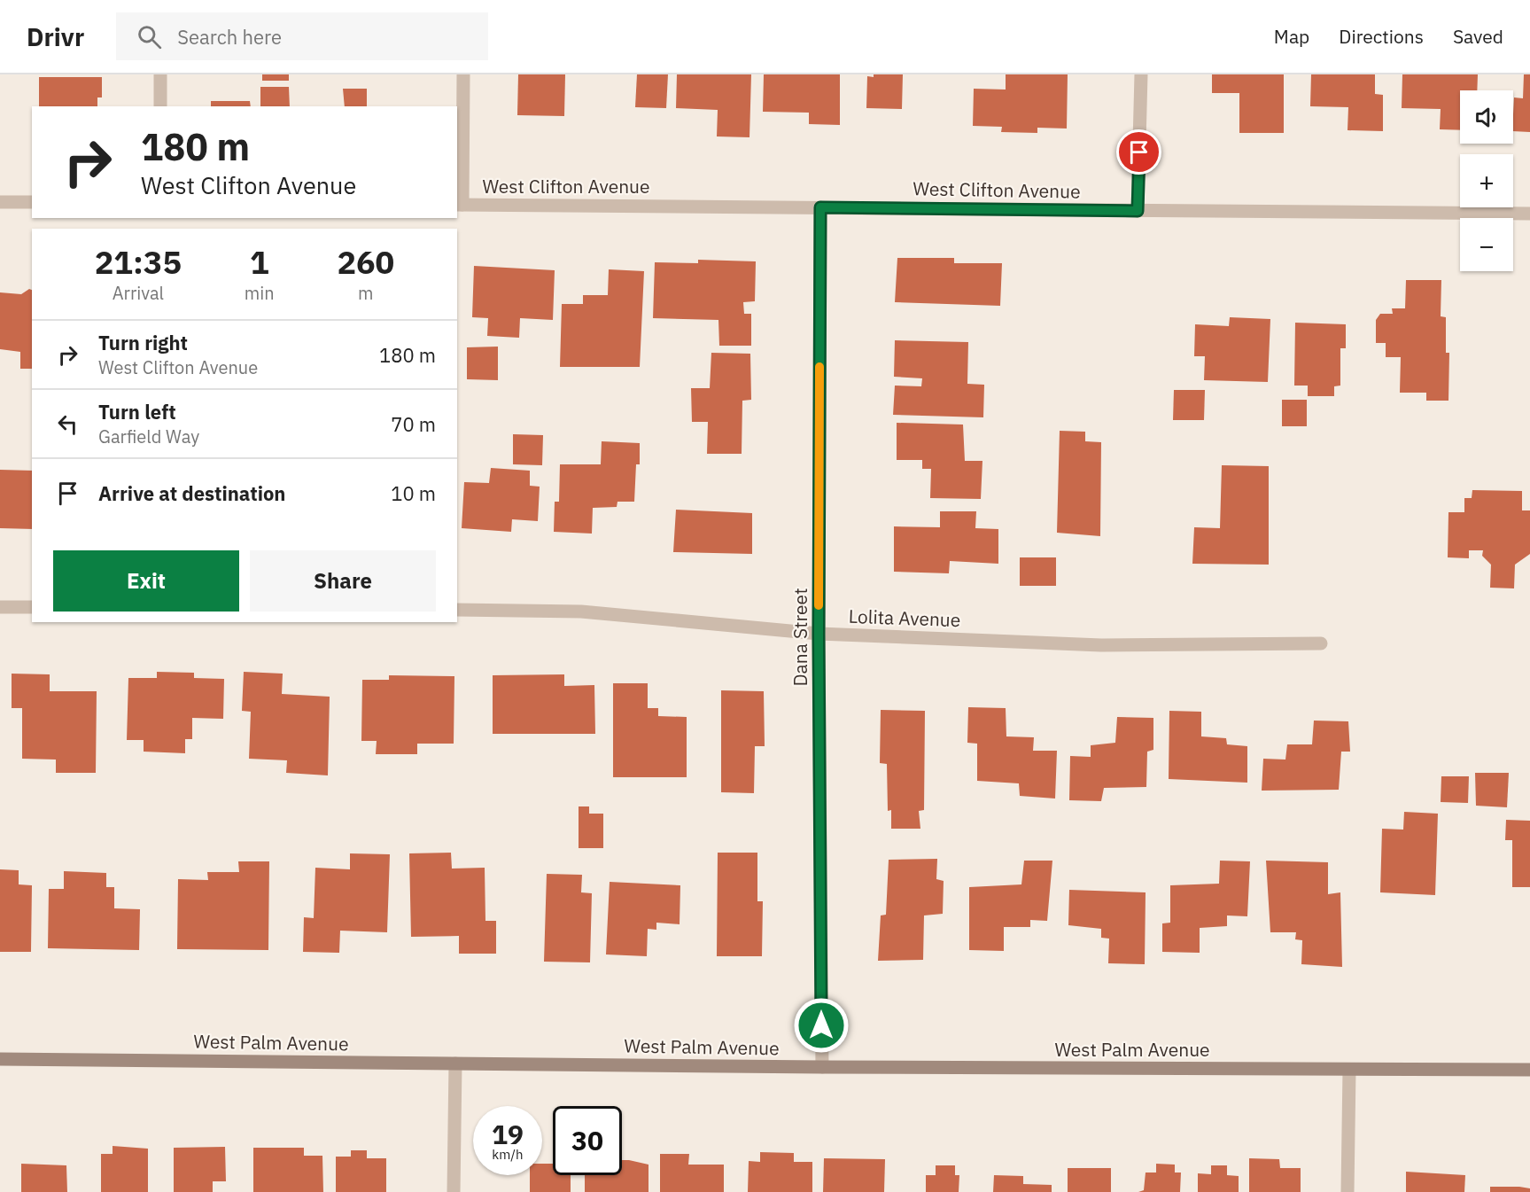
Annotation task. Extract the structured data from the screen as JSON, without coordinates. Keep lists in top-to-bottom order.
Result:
{
  "streets": {
    "street": [
      "West Clifton Avenue",
      "Lolita Avenue",
      "Dana Street",
      "West Palm Avenue"
    ]
  },
  "crossings": [
    ["West Clifton Avenue", "Dana Street"],
    ["Lolita Avenue", "Dana Street"],
    ["Dana Street", "West Palm Avenue"]
  ],
  "page": {
    "header": "Drivr",
    "search": "Search here",
    "nav": ["Map", "Directions", "Saved"],
    "map_buttons": ["+", "−"],
    "turn": ["180 m", "West Clifton Avenue"],
    "eta": [
      "21:35",
      "Arrival",
      "1",
      "min",
      "260",
      "m"
    ],
    "list": [
      {
        "name": "Turn right",
        "note": "West Clifton Avenue",
        "value": "180 m"
      },
      {
        "name": "Turn left",
        "note": "Garfield Way",
        "value": "70 m"
      },
      {
        "name": "Arrive at destination",
        "value": "10 m"
      }
    ],
    "buttons": ["Exit", "Share"],
    "speed": "19 km/h",
    "limit": "30"
  }
}
